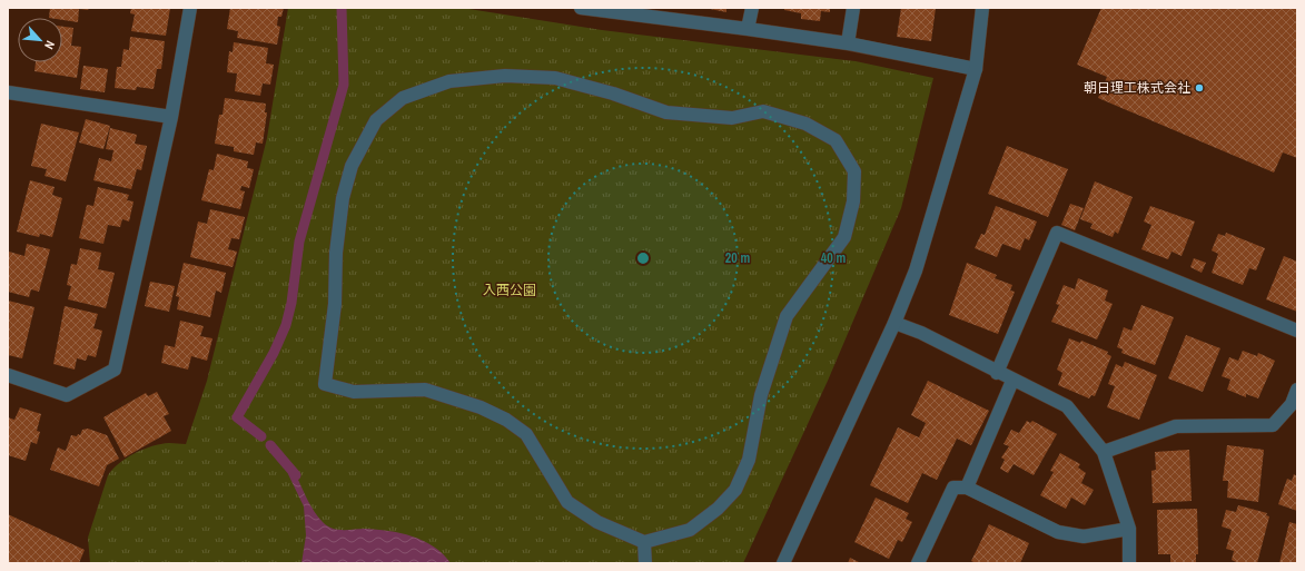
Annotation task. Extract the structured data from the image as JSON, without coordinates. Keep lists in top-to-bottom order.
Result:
{
  "parks": ["入西公園"],
  "places": ["朝日理工株式会社"],
  "north": "bottom right",
  "rings": ["20 m", "40 m"]
}
